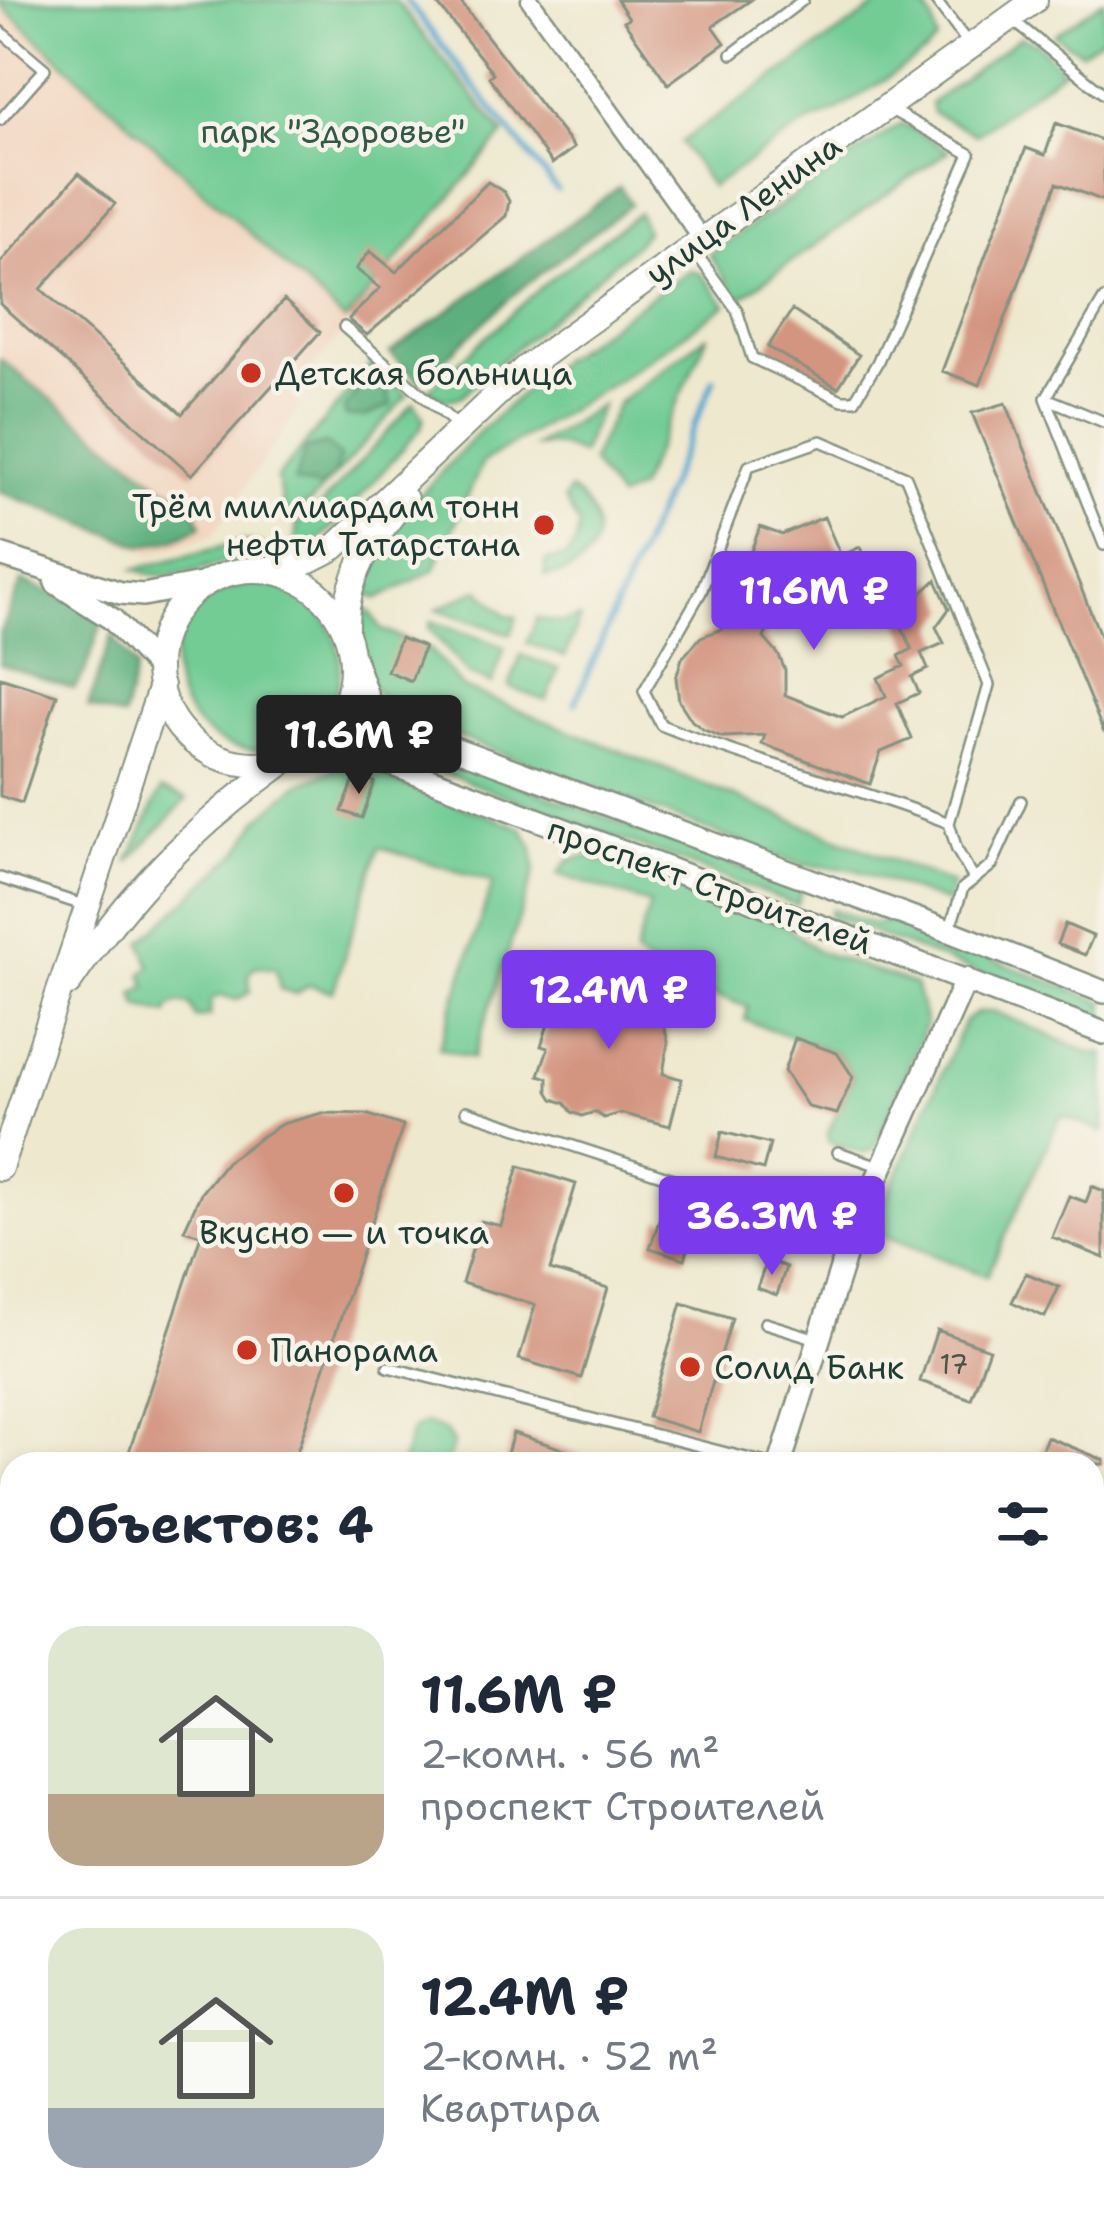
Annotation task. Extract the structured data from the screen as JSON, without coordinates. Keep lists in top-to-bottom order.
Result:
{
  "streets": {
    "main road": ["улица Ленина"],
    "street": ["проспект Строителей"]
  },
  "parks": ["парк \"Здоровье\""],
  "places": [
    "Детская больница",
    "Трём миллиардам тонн нефти Татарстана",
    "Вкусно — и точка",
    "Панорама",
    "Солид Банк"
  ],
  "house_numbers": ["17"],
  "page": {
    "price": [
      "11.6M ₽",
      "11.6M ₽",
      "12.4M ₽",
      "36.3M ₽"
    ],
    "heading": "Объектов: 4",
    "list": [
      {
        "name": "11.6M ₽",
        "note": "2-комн. · 56 m² · проспект Строителей"
      },
      {
        "name": "12.4M ₽",
        "note": "2-комн. · 52 m² · Квартира"
      }
    ]
  }
}
